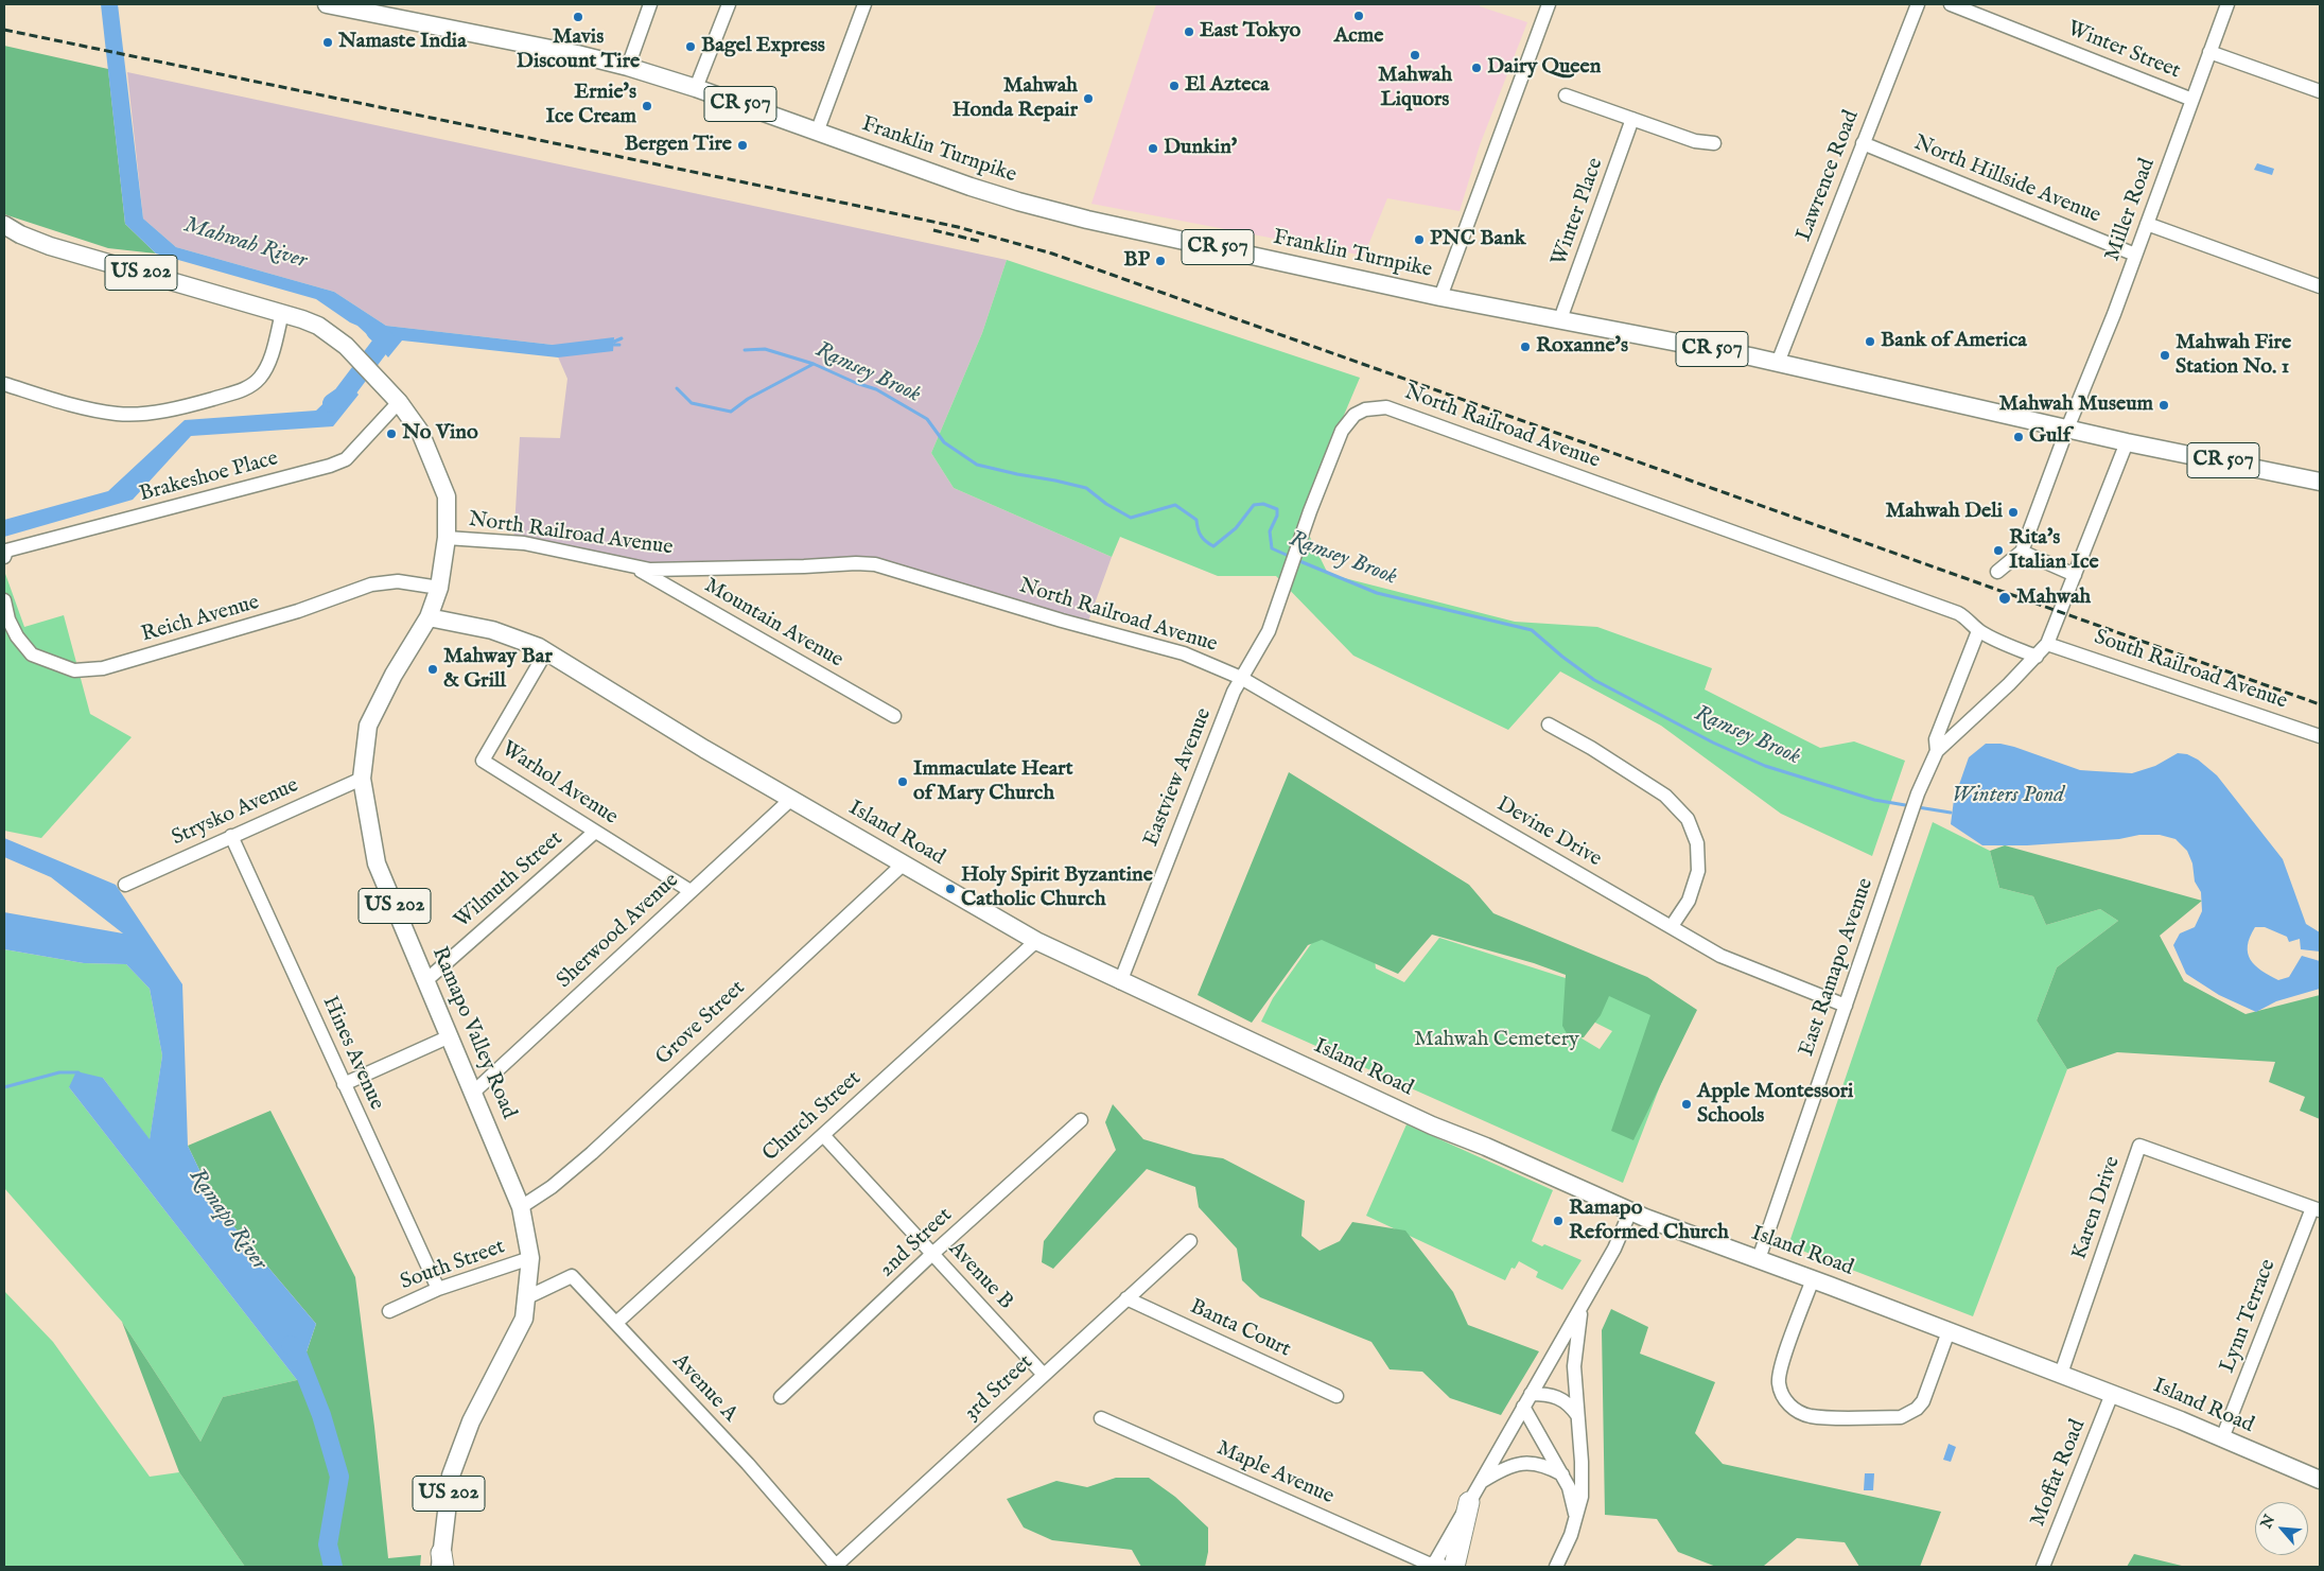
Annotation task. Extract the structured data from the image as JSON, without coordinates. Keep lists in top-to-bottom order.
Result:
{
  "streets": {
    "main road": [
      "CR 507",
      "Franklin Turnpike",
      "US 202",
      "Island Road",
      "Ramapo Valley Road"
    ],
    "street": [
      "Winter Street",
      "Lawrence Road",
      "North Hillside Avenue",
      "Miller Road",
      "Winter Place",
      "North Railroad Avenue",
      "Brakeshoe Place",
      "Reich Avenue",
      "Mountain Avenue",
      "South Railroad Avenue",
      "Eastview Avenue",
      "Warhol Avenue",
      "Strysko Avenue",
      "Devine Drive",
      "Wilmuth Street",
      "Sherwood Avenue",
      "East Ramapo Avenue",
      "Grove Street",
      "Hines Avenue",
      "Church Street",
      "Karen Drive",
      "2nd Street",
      "South Street",
      "Avenue B",
      "Lynn Terrace",
      "Banta Court",
      "Avenue A",
      "3rd Street",
      "Maple Avenue",
      "Moffat Road"
    ]
  },
  "crossings": [
    ["Winter Street", "Miller Road"],
    ["Franklin Turnpike", "Lawrence Road"],
    ["Franklin Turnpike", "Miller Road"],
    ["Franklin Turnpike", "Winter Place"],
    ["Lawrence Road", "North Hillside Avenue"],
    ["North Hillside Avenue", "Miller Road"],
    ["North Railroad Avenue", "Mountain Avenue"],
    ["North Railroad Avenue", "Eastview Avenue"],
    ["North Railroad Avenue", "Devine Drive"],
    ["North Railroad Avenue", "Ramapo Valley Road"],
    ["Brakeshoe Place", "Ramapo Valley Road"],
    ["Reich Avenue", "Ramapo Valley Road"],
    ["Eastview Avenue", "Devine Drive"],
    ["Eastview Avenue", "Island Road"],
    ["Warhol Avenue", "Island Road"],
    ["Warhol Avenue", "Wilmuth Street"],
    ["Warhol Avenue", "Sherwood Avenue"],
    ["Strysko Avenue", "Ramapo Valley Road"],
    ["Strysko Avenue", "Hines Avenue"],
    ["Devine Drive", "East Ramapo Avenue"],
    ["Island Road", "Sherwood Avenue"],
    ["Island Road", "East Ramapo Avenue"],
    ["Island Road", "Grove Street"],
    ["Island Road", "Ramapo Valley Road"],
    ["Island Road", "Church Street"],
    ["Island Road", "Karen Drive"],
    ["Island Road", "Lynn Terrace"],
    ["Island Road", "Moffat Road"],
    ["Wilmuth Street", "Ramapo Valley Road"],
    ["Sherwood Avenue", "Ramapo Valley Road"],
    ["Grove Street", "Ramapo Valley Road"],
    ["Ramapo Valley Road", "South Street"],
    ["Ramapo Valley Road", "Avenue A"],
    ["Hines Avenue", "South Street"],
    ["Church Street", "Avenue B"],
    ["Church Street", "Avenue A"],
    ["Karen Drive", "Lynn Terrace"],
    ["2nd Street", "Avenue B"],
    ["Avenue B", "3rd Street"],
    ["Banta Court", "3rd Street"],
    ["Avenue A", "3rd Street"]
  ],
  "water": [
    "Mahwah River",
    "Ramsey Brook",
    "Winters Pond",
    "Ramapo River"
  ],
  "parks": ["Mahwah Cemetery"],
  "places": [
    "Acme",
    "Mavis Discount Tire",
    "East Tokyo",
    "Namaste India",
    "Bagel Express",
    "Mahwah Liquors",
    "Dairy Queen",
    "El Azteca",
    "Mahwah Honda Repair",
    "Ernie's Ice Cream",
    "Bergen Tire",
    "Dunkin'",
    "PNC Bank",
    "BP",
    "Bank of America",
    "Roxanne's",
    "Mahwah Fire Station No. 1",
    "Mahwah Museum",
    "No Vino",
    "Gulf",
    "Mahwah Deli",
    "Rita's Italian Ice",
    "Mahwah",
    "Mahway Bar & Grill",
    "Immaculate Heart of Mary Church",
    "Holy Spirit Byzantine Catholic Church",
    "Apple Montessori Schools",
    "Ramapo Reformed Church"
  ],
  "north": "top left"
}
